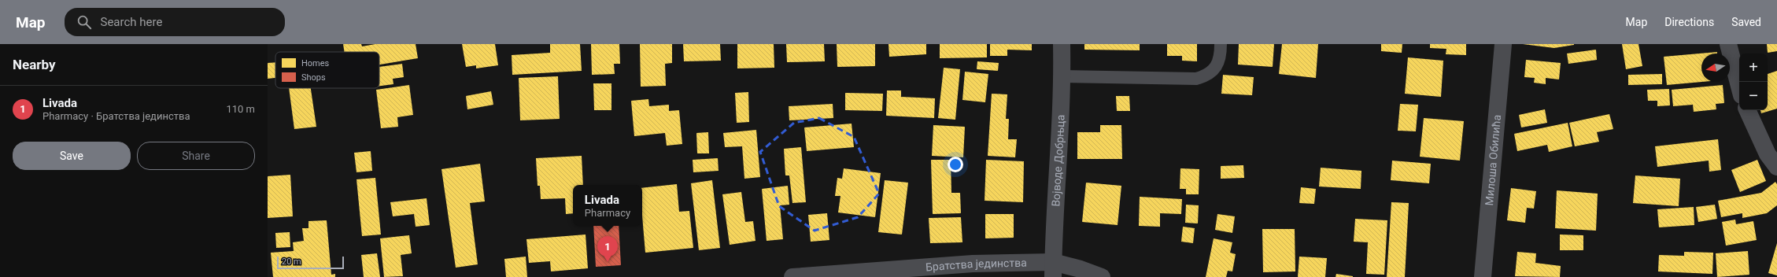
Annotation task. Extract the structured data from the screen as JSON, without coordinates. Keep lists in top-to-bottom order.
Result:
{
  "streets": {
    "street": ["Војводе Добрњца", "Милоша Обилића", "Братства јединства"]
  },
  "crossings": [
    ["Војводе Добрњца", "Братства јединства"]
  ],
  "legend": ["Homes", "Shops"],
  "scale_bar": "20 m",
  "north": "left",
  "page": {
    "header": "Map",
    "search": "Search here",
    "nav": ["Map", "Directions", "Saved"],
    "heading": "Nearby",
    "map_buttons": ["+", "−"],
    "list": [
      {
        "mark": "1",
        "name": "Livada",
        "note": "Pharmacy · Братства јединства",
        "value": "110 m"
      }
    ],
    "buttons": ["Save", "Share"],
    "popup": ["Livada", "Pharmacy"],
    "pins": "1",
    "scale": "20 m"
  }
}
